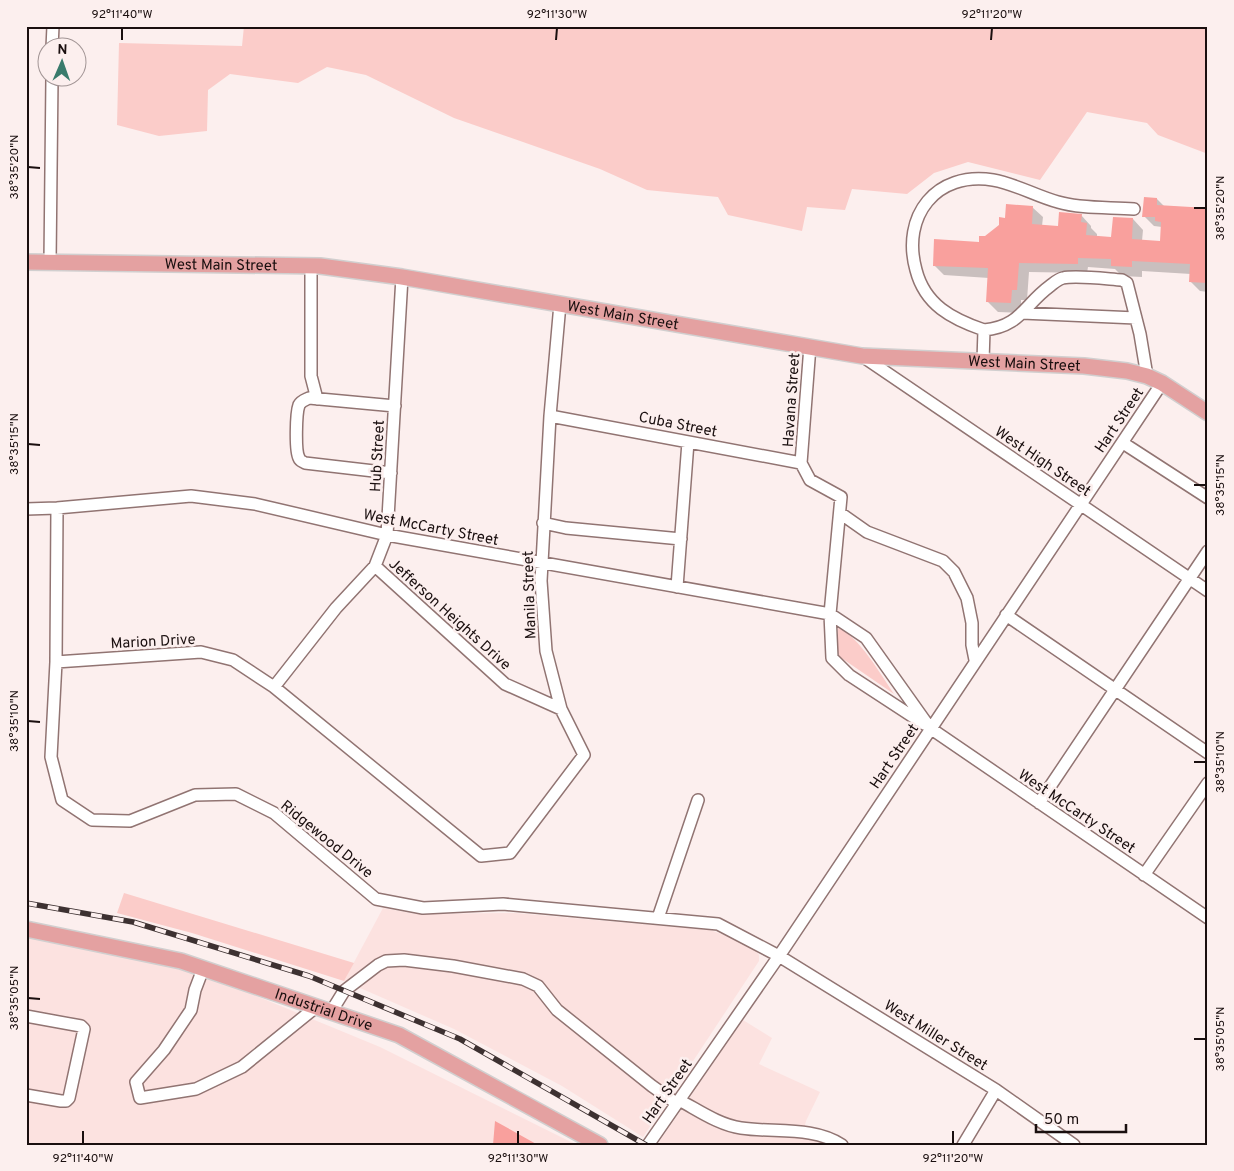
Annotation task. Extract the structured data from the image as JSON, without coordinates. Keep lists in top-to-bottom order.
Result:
{
  "streets": {
    "main road": ["West Main Street", "Industrial Drive"],
    "street": [
      "Havana Street",
      "Hart Street",
      "Cuba Street",
      "Hub Street",
      "West High Street",
      "West McCarty Street",
      "Manila Street",
      "Jefferson Heights Drive",
      "Marion Drive",
      "Ridgewood Drive",
      "West Miller Street"
    ]
  },
  "crossings": [
    ["West Main Street", "Havana Street"],
    ["West Main Street", "Hart Street"],
    ["West Main Street", "Hub Street"],
    ["West Main Street", "West High Street"],
    ["West Main Street", "Manila Street"],
    ["Havana Street", "Cuba Street"],
    ["Havana Street", "West McCarty Street"],
    ["Hart Street", "West High Street"],
    ["Hart Street", "West McCarty Street"],
    ["Hart Street", "Ridgewood Drive"],
    ["Hart Street", "West Miller Street"],
    ["Cuba Street", "Manila Street"],
    ["Hub Street", "West McCarty Street"],
    ["Hub Street", "Jefferson Heights Drive"],
    ["Hub Street", "Marion Drive"],
    ["West McCarty Street", "Manila Street"],
    ["West McCarty Street", "Ridgewood Drive"],
    ["Manila Street", "Jefferson Heights Drive"],
    ["Manila Street", "Marion Drive"],
    ["Marion Drive", "Ridgewood Drive"],
    ["Ridgewood Drive", "West Miller Street"]
  ],
  "scale_bar": "50 m",
  "north": "top",
  "coordinates": [
    "92°11'40\"W",
    "92°11'30\"W",
    "92°11'20\"W",
    "38°35'20\"N",
    "38°35'15\"N",
    "38°35'10\"N",
    "38°35'05\"N"
  ]
}
